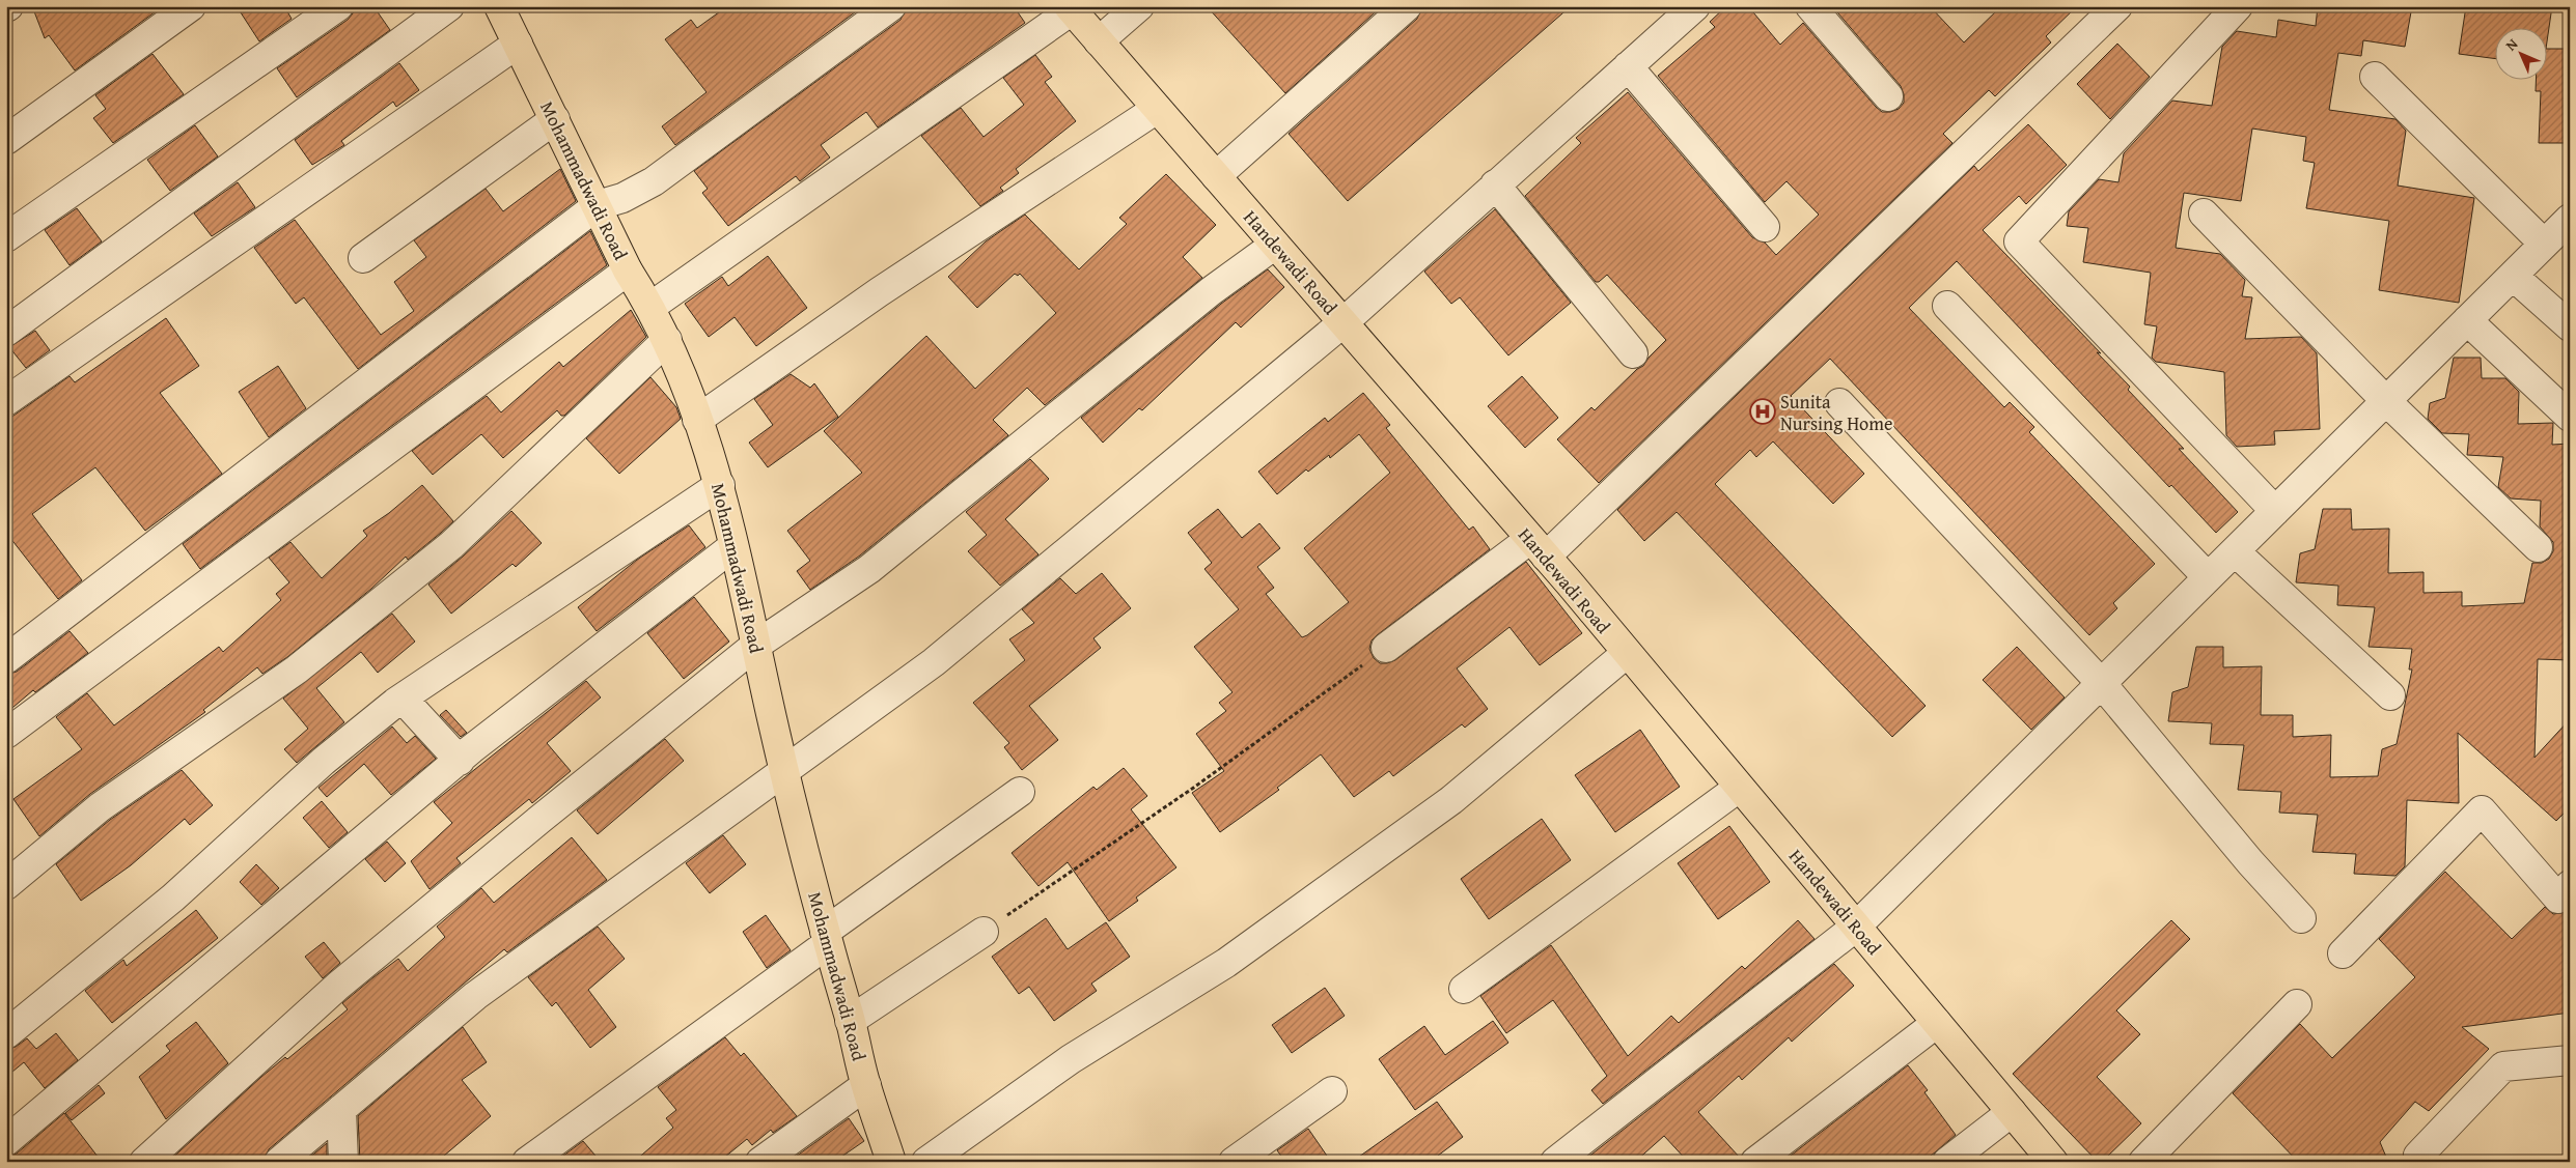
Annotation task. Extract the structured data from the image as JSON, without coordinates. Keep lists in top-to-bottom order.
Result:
{
  "streets": {
    "main road": ["Mohammadwadi Road", "Handewadi Road"]
  },
  "places": {
    "hospital": ["Sunita Nursing Home"]
  },
  "north": "top left"
}
